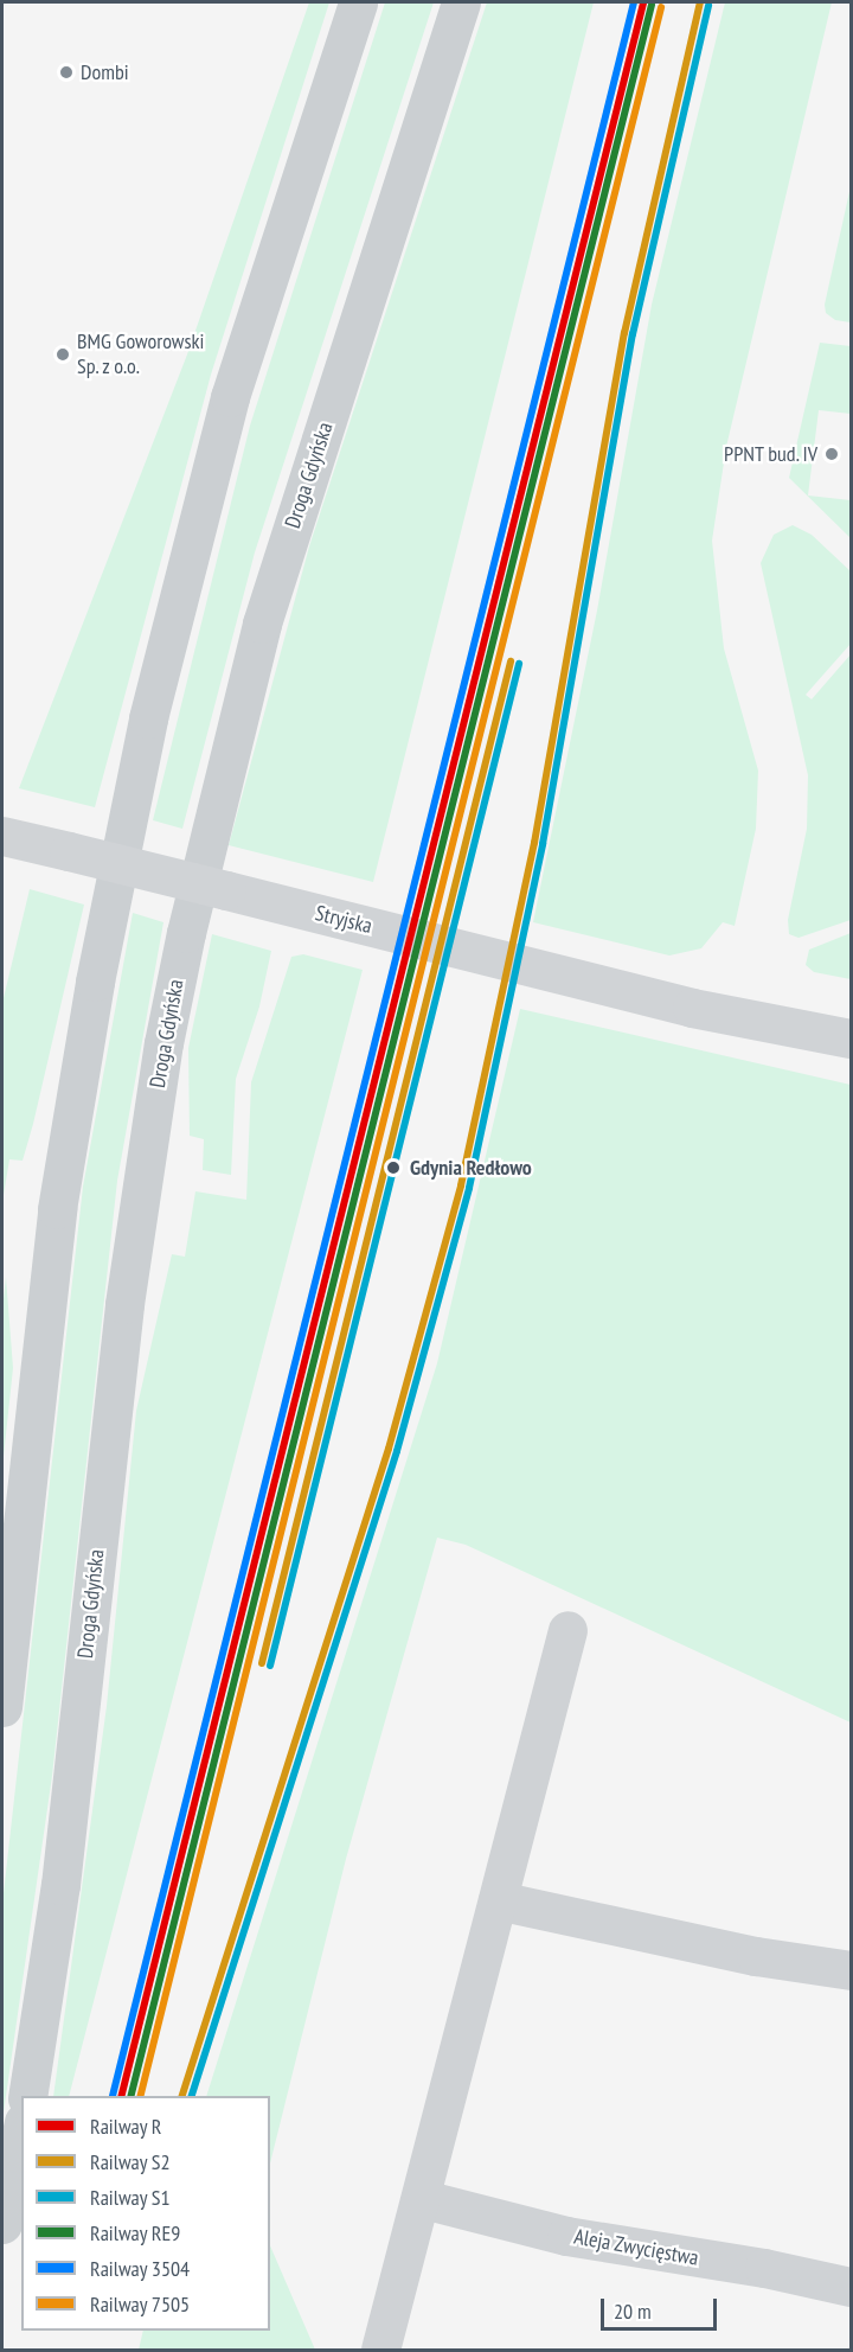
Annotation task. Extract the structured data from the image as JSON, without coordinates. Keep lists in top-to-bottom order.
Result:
{
  "streets": {
    "main road": ["Droga Gdyńska", "Stryjska"],
    "street": ["Aleja Zwycięstwa"]
  },
  "places": [
    "Dombi",
    "BMG Goworowski Sp. z o.o.",
    "PPNT bud. IV",
    "Gdynia Redłowo"
  ],
  "lines": [
    "rail line R",
    "rail line S2",
    "rail line 3504",
    "rail line S1",
    "rail line RE9",
    "rail line 7505"
  ],
  "legend": [
    "Railway R",
    "Railway S2",
    "Railway S1",
    "Railway RE9",
    "Railway 3504",
    "Railway 7505"
  ],
  "scale_bar": "20 m"
}
